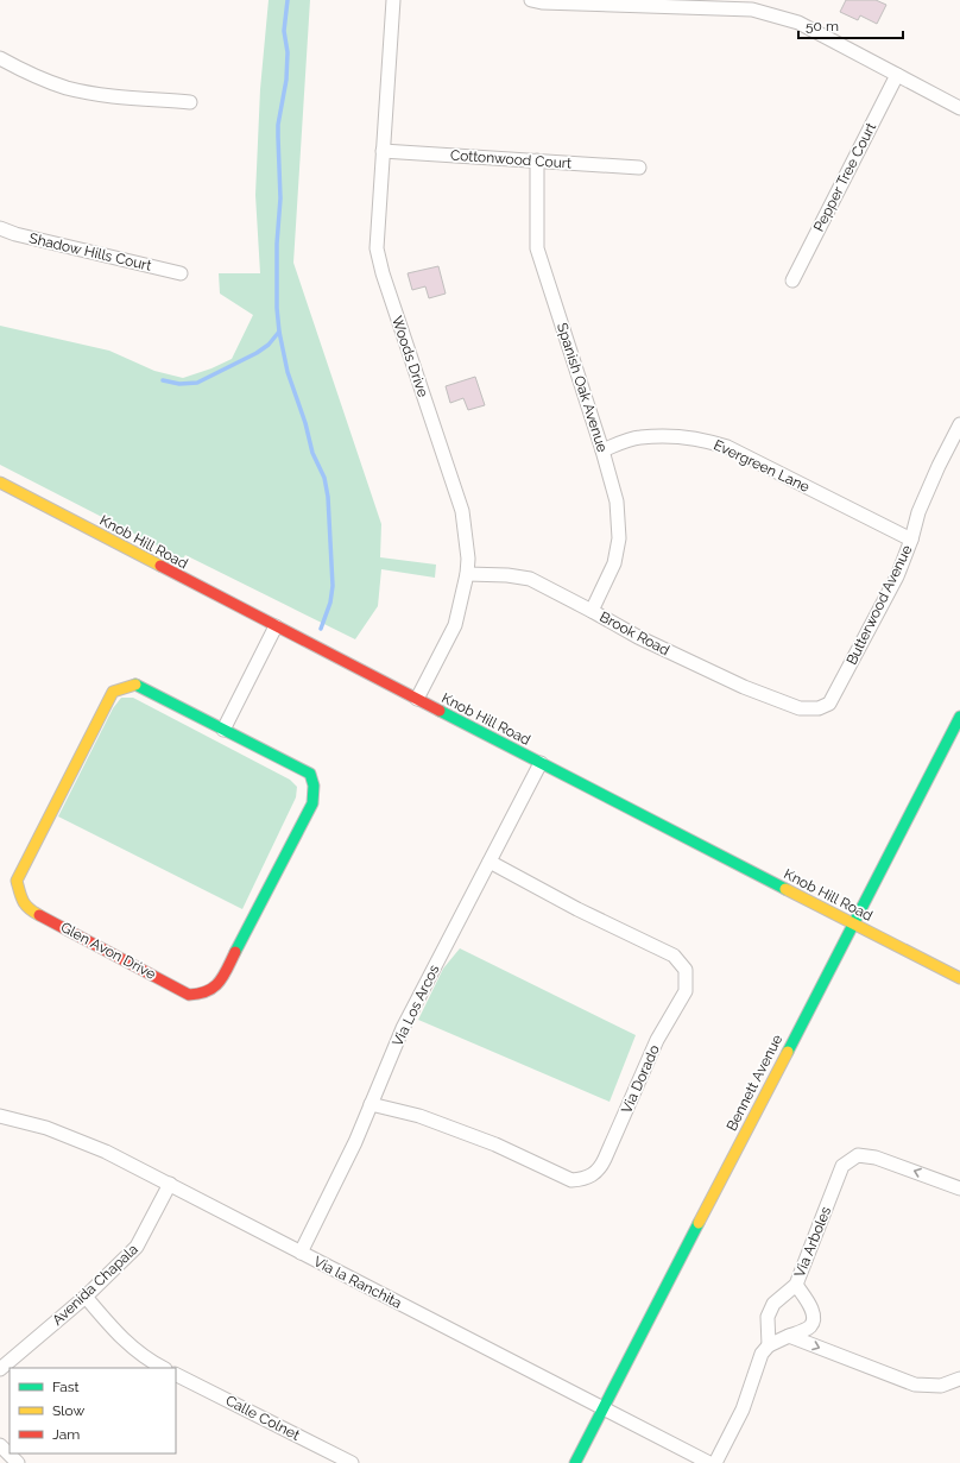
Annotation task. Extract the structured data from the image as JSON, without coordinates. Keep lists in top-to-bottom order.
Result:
{
  "streets": {
    "street": [
      "Cottonwood Court",
      "Pepper Tree Court",
      "Shadow Hills Court",
      "Woods Drive",
      "Spanish Oak Avenue",
      "Evergreen Lane",
      "Knob Hill Road",
      "Butterwood Avenue",
      "Brook Road",
      "Glen Avon Drive",
      "Via Los Arcos",
      "Via Dorado",
      "Bennett Avenue",
      "Via Arboles",
      "Via la Ranchita",
      "Avenida Chapala",
      "Calle Colnet"
    ]
  },
  "crossings": [
    ["Cottonwood Court", "Woods Drive"],
    ["Cottonwood Court", "Spanish Oak Avenue"],
    ["Woods Drive", "Knob Hill Road"],
    ["Woods Drive", "Brook Road"],
    ["Spanish Oak Avenue", "Evergreen Lane"],
    ["Spanish Oak Avenue", "Brook Road"],
    ["Evergreen Lane", "Butterwood Avenue"],
    ["Knob Hill Road", "Via Los Arcos"],
    ["Knob Hill Road", "Bennett Avenue"],
    ["Butterwood Avenue", "Brook Road"],
    ["Via Los Arcos", "Via Dorado"],
    ["Via Los Arcos", "Via la Ranchita"],
    ["Bennett Avenue", "Via la Ranchita"],
    ["Via la Ranchita", "Avenida Chapala"]
  ],
  "legend": ["Fast", "Slow", "Jam"],
  "scale_bar": "50 m"
}
